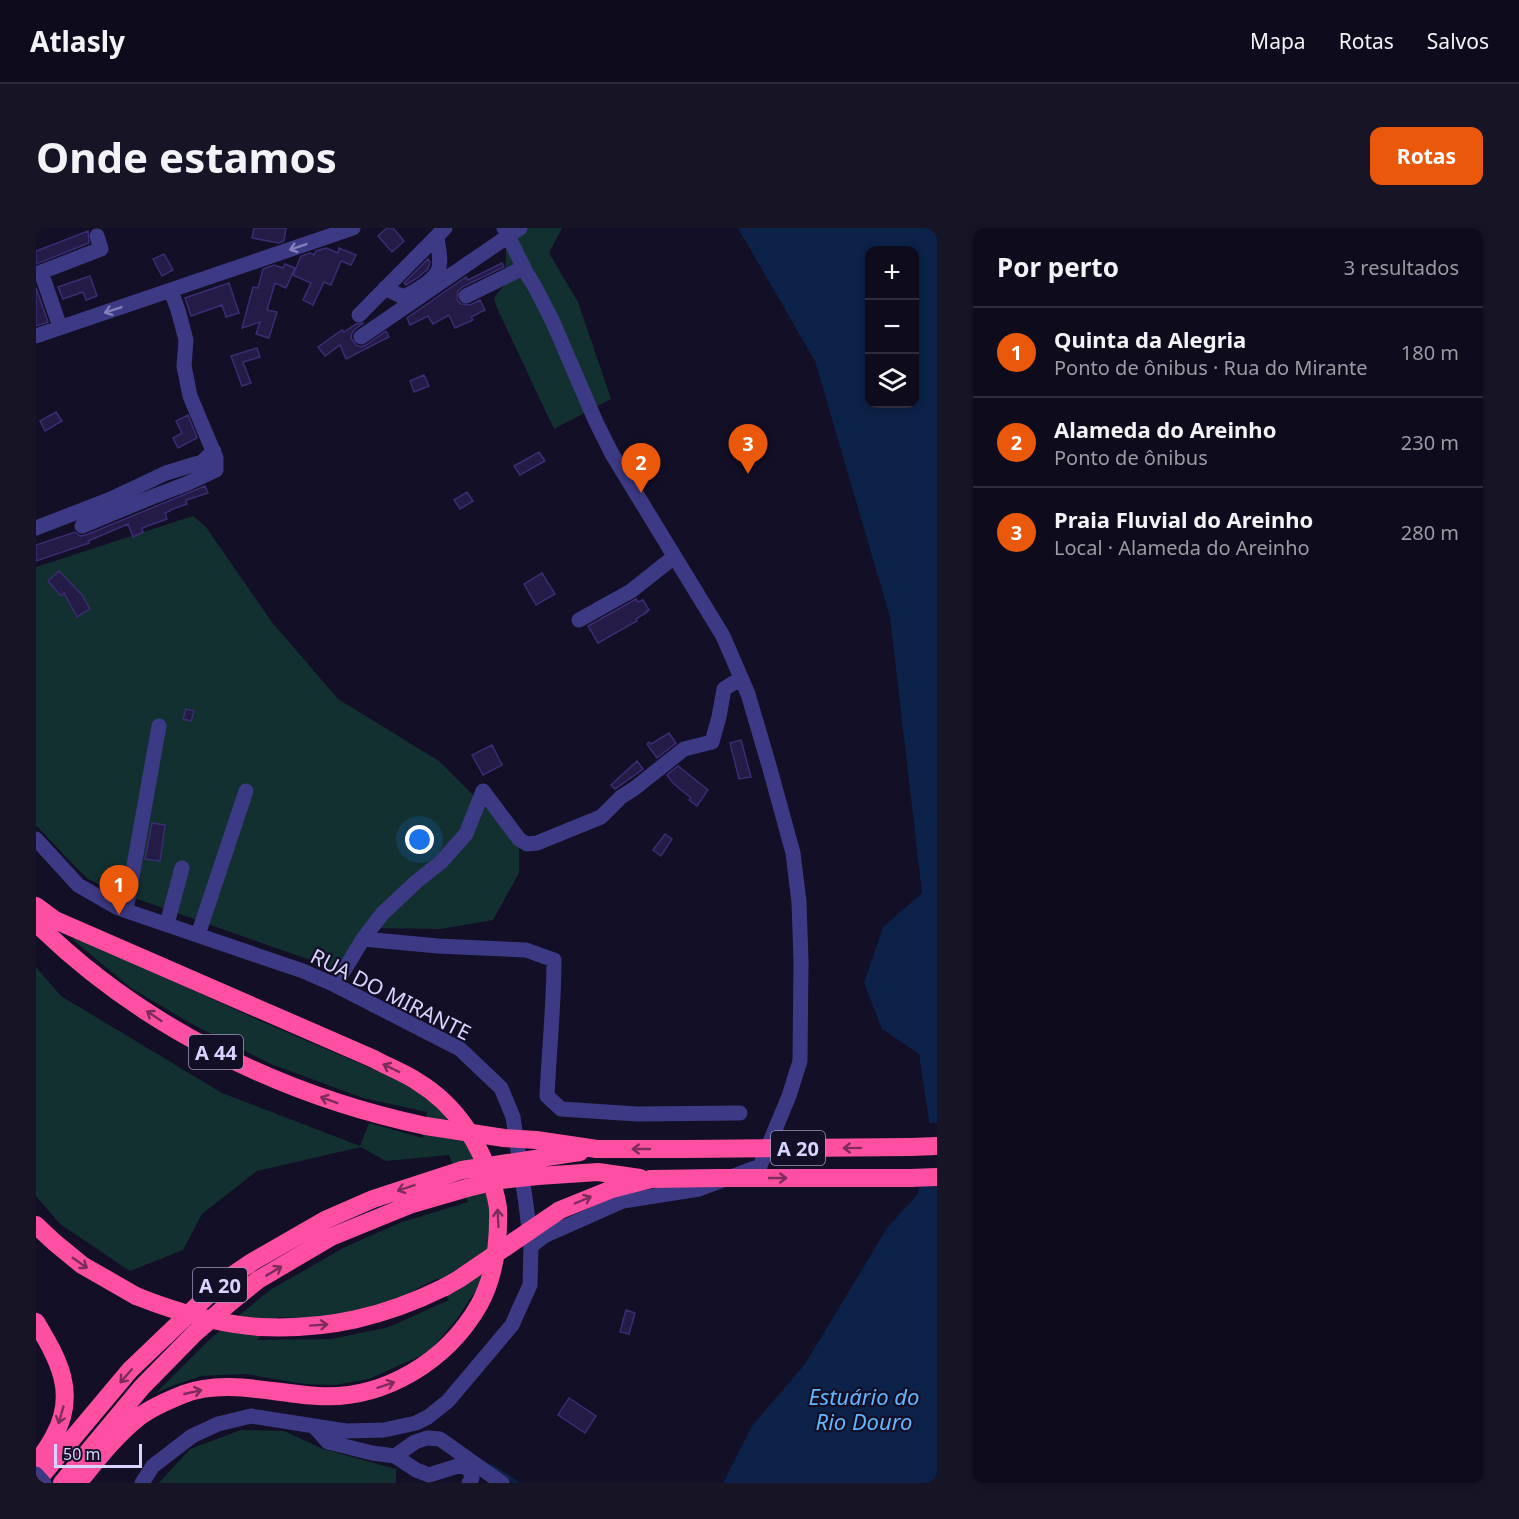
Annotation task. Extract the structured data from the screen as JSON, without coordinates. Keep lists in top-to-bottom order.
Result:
{
  "streets": {
    "highway": ["A 44", "A 20"],
    "street": ["RUA DO MIRANTE"]
  },
  "crossings": [
    ["A 44", "A 20"]
  ],
  "water": ["Estuário do Rio Douro"],
  "scale_bar": "50 m",
  "page": {
    "header": "Atlasly",
    "nav": ["Mapa", "Rotas", "Salvos"],
    "buttons": "Rotas",
    "title": "Onde estamos",
    "heading": ["Por perto", "3 resultados"],
    "map_buttons": ["+", "−"],
    "list": [
      {
        "mark": "1",
        "name": "Quinta da Alegria",
        "note": "Ponto de ônibus · Rua do Mirante",
        "value": "180 m"
      },
      {
        "mark": "2",
        "name": "Alameda do Areinho",
        "note": "Ponto de ônibus",
        "value": "230 m"
      },
      {
        "mark": "3",
        "name": "Praia Fluvial do Areinho",
        "note": "Local · Alameda do Areinho",
        "value": "280 m"
      }
    ],
    "pins": ["3", "2", "1"],
    "scale": "50 m"
  }
}
